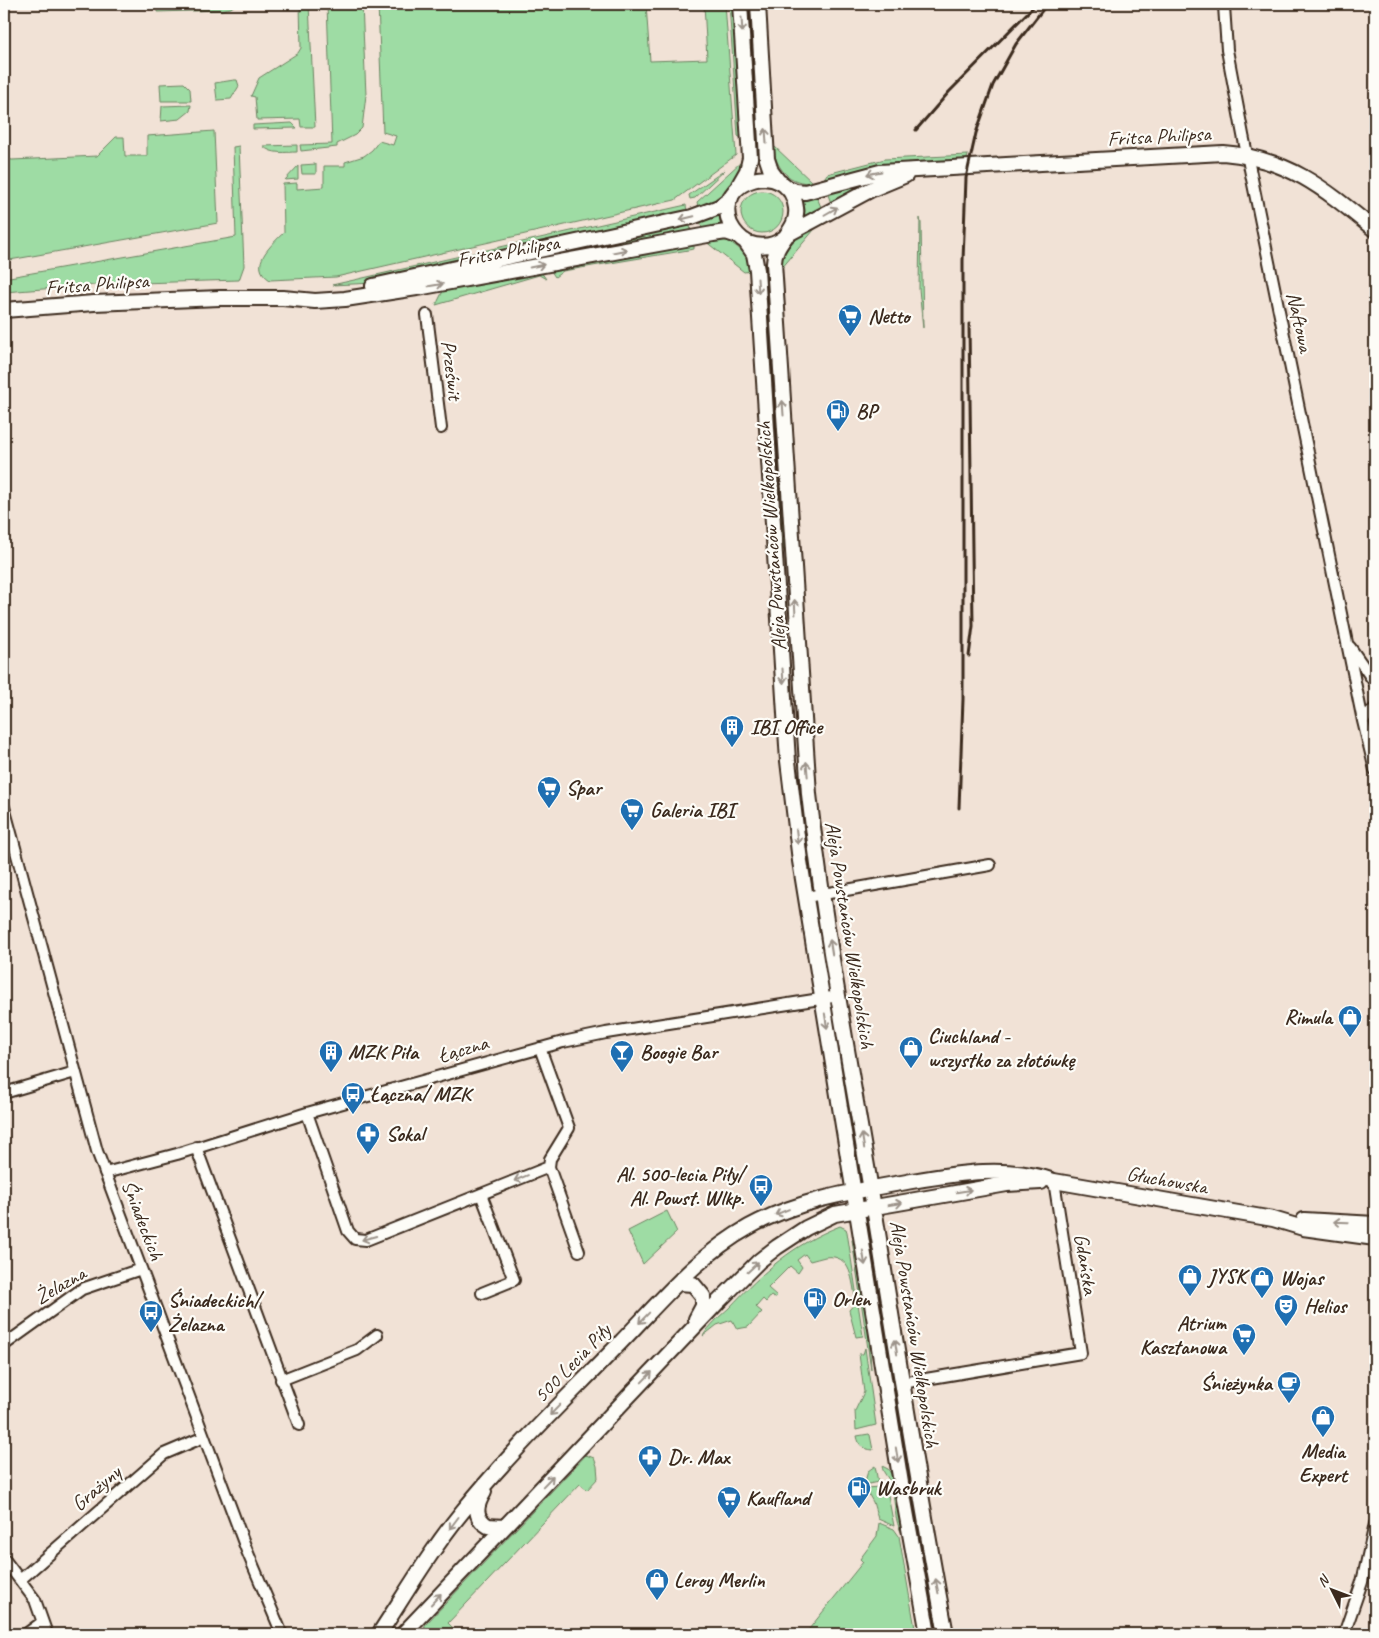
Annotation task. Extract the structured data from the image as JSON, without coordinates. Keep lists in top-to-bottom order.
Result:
{
  "streets": {
    "street": [
      "Fritsa Philipsa",
      "Naftowa",
      "Prześwit",
      "Aleja Powstańców Wielkopolskich",
      "Łączna",
      "Głuchowska",
      "Śniadeckich",
      "Gdańska",
      "Żelazna",
      "500 Lecia Piły",
      "Grażyny"
    ]
  },
  "crossings": [
    ["Fritsa Philipsa", "Naftowa"],
    ["Fritsa Philipsa", "Aleja Powstańców Wielkopolskich"],
    ["Aleja Powstańców Wielkopolskich", "Łączna"],
    ["Aleja Powstańców Wielkopolskich", "Głuchowska"],
    ["Aleja Powstańców Wielkopolskich", "Gdańska"],
    ["Aleja Powstańców Wielkopolskich", "500 Lecia Piły"],
    ["Łączna", "Śniadeckich"],
    ["Głuchowska", "Gdańska"],
    ["Głuchowska", "500 Lecia Piły"],
    ["Śniadeckich", "Żelazna"],
    ["Śniadeckich", "Grażyny"]
  ],
  "places": {
    "supermarket": [
      "Netto",
      "Spar",
      "Galeria IBI",
      "Atrium Kasztanowa",
      "Kaufland"
    ],
    "fuel station": ["BP", "Orlen", "Wasbruk"],
    "building": ["IBI Office", "MZK Piła"],
    "shop": [
      "Rimula",
      "Ciuchland - wszystko za złotówkę",
      "JYSK",
      "Wojas",
      "Media Expert",
      "Leroy Merlin"
    ],
    "bar": ["Boogie Bar"],
    "bus stop": ["Łączna/ MZK", "Al. 500-lecia Piły/ Al. Powst. Wlkp.", "Śniadeckich/ Żelazna"],
    "pharmacy": ["Sokal", "Dr. Max"],
    "theatre": ["Helios"],
    "cafe": ["Śnieżynka"]
  },
  "north": "top left"
}
